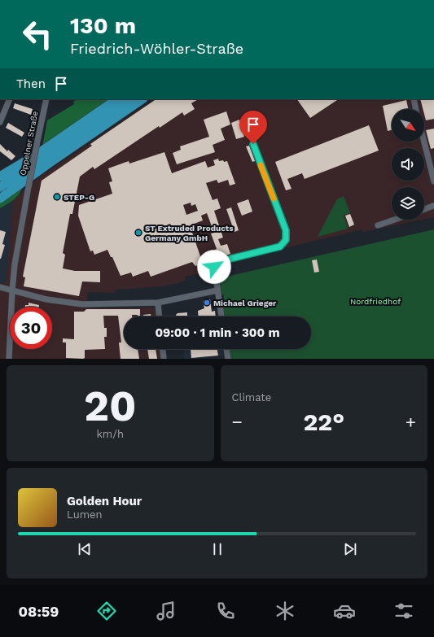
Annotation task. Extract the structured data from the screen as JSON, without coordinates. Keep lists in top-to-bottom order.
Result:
{
  "streets": {
    "street": ["Oppelner Straße"]
  },
  "parks": ["Nordfriedhof"],
  "places": ["STEP-G", "ST Extruded Products Germany GmbH", "Michael Grieger"],
  "north": "bottom right",
  "page": {
    "turn": ["130 m", "Friedrich-Wöhler-Straße"],
    "then": "Then",
    "limit": "30",
    "trip": "09:00 · 1 min · 300 m",
    "tile": [
      ["20", "km/h"],
      "Climate"
    ],
    "heat": ["−", "22°", "+"],
    "song": ["Golden Hour", "Lumen"],
    "tabs": "08:59"
  }
}
